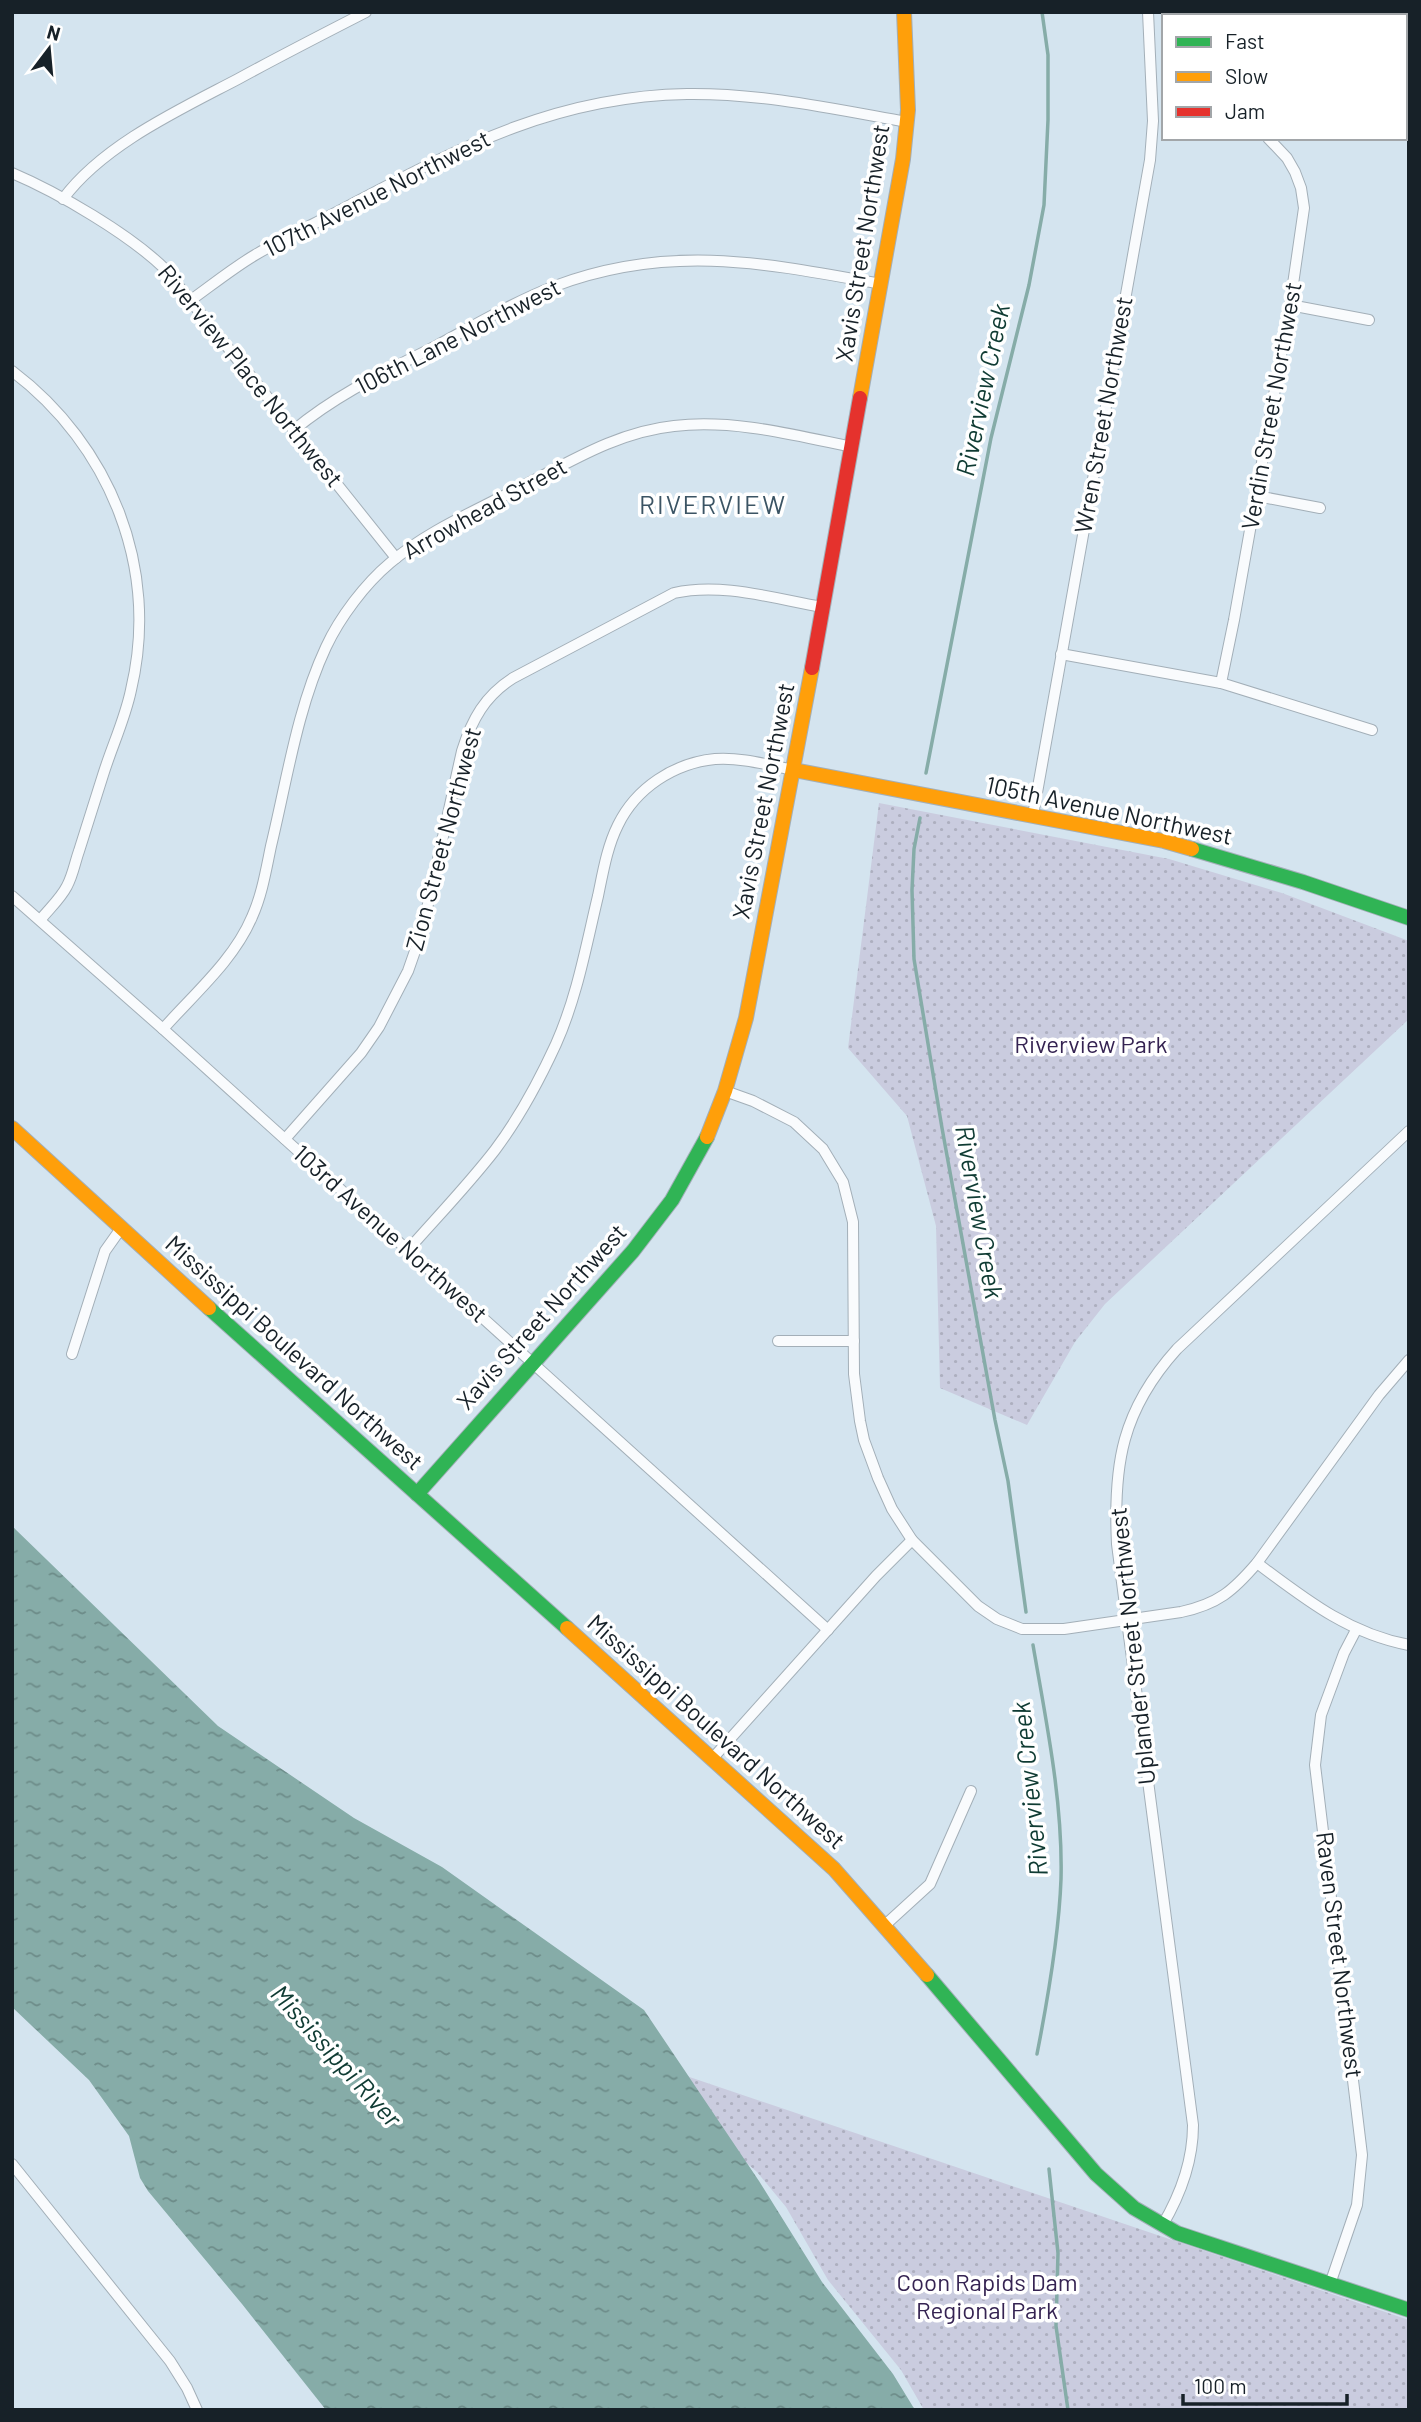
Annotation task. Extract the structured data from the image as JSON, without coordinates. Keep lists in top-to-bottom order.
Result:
{
  "streets": {
    "street": [
      "107th Avenue Northwest",
      "Xavis Street Northwest",
      "106th Lane Northwest",
      "Riverview Place Northwest",
      "Verdin Street Northwest",
      "Wren Street Northwest",
      "Arrowhead Street",
      "105th Avenue Northwest",
      "Zion Street Northwest",
      "103rd Avenue Northwest",
      "Mississippi Boulevard Northwest",
      "Uplander Street Northwest",
      "Raven Street Northwest"
    ]
  },
  "crossings": [
    ["107th Avenue Northwest", "Xavis Street Northwest"],
    ["107th Avenue Northwest", "Riverview Place Northwest"],
    ["Xavis Street Northwest", "106th Lane Northwest"],
    ["Xavis Street Northwest", "Arrowhead Street"],
    ["Xavis Street Northwest", "105th Avenue Northwest"],
    ["Xavis Street Northwest", "Zion Street Northwest"],
    ["Xavis Street Northwest", "103rd Avenue Northwest"],
    ["Xavis Street Northwest", "Mississippi Boulevard Northwest"],
    ["106th Lane Northwest", "Riverview Place Northwest"],
    ["Riverview Place Northwest", "Arrowhead Street"],
    ["Wren Street Northwest", "105th Avenue Northwest"],
    ["Arrowhead Street", "103rd Avenue Northwest"],
    ["Zion Street Northwest", "103rd Avenue Northwest"],
    ["Mississippi Boulevard Northwest", "Uplander Street Northwest"],
    ["Mississippi Boulevard Northwest", "Raven Street Northwest"]
  ],
  "districts": ["RIVERVIEW"],
  "water": ["Riverview Creek", "Mississippi River"],
  "parks": ["Riverview Park", "Coon Rapids Dam Regional Park"],
  "legend": ["Fast", "Slow", "Jam"],
  "scale_bar": "100 m",
  "north": "top"
}
